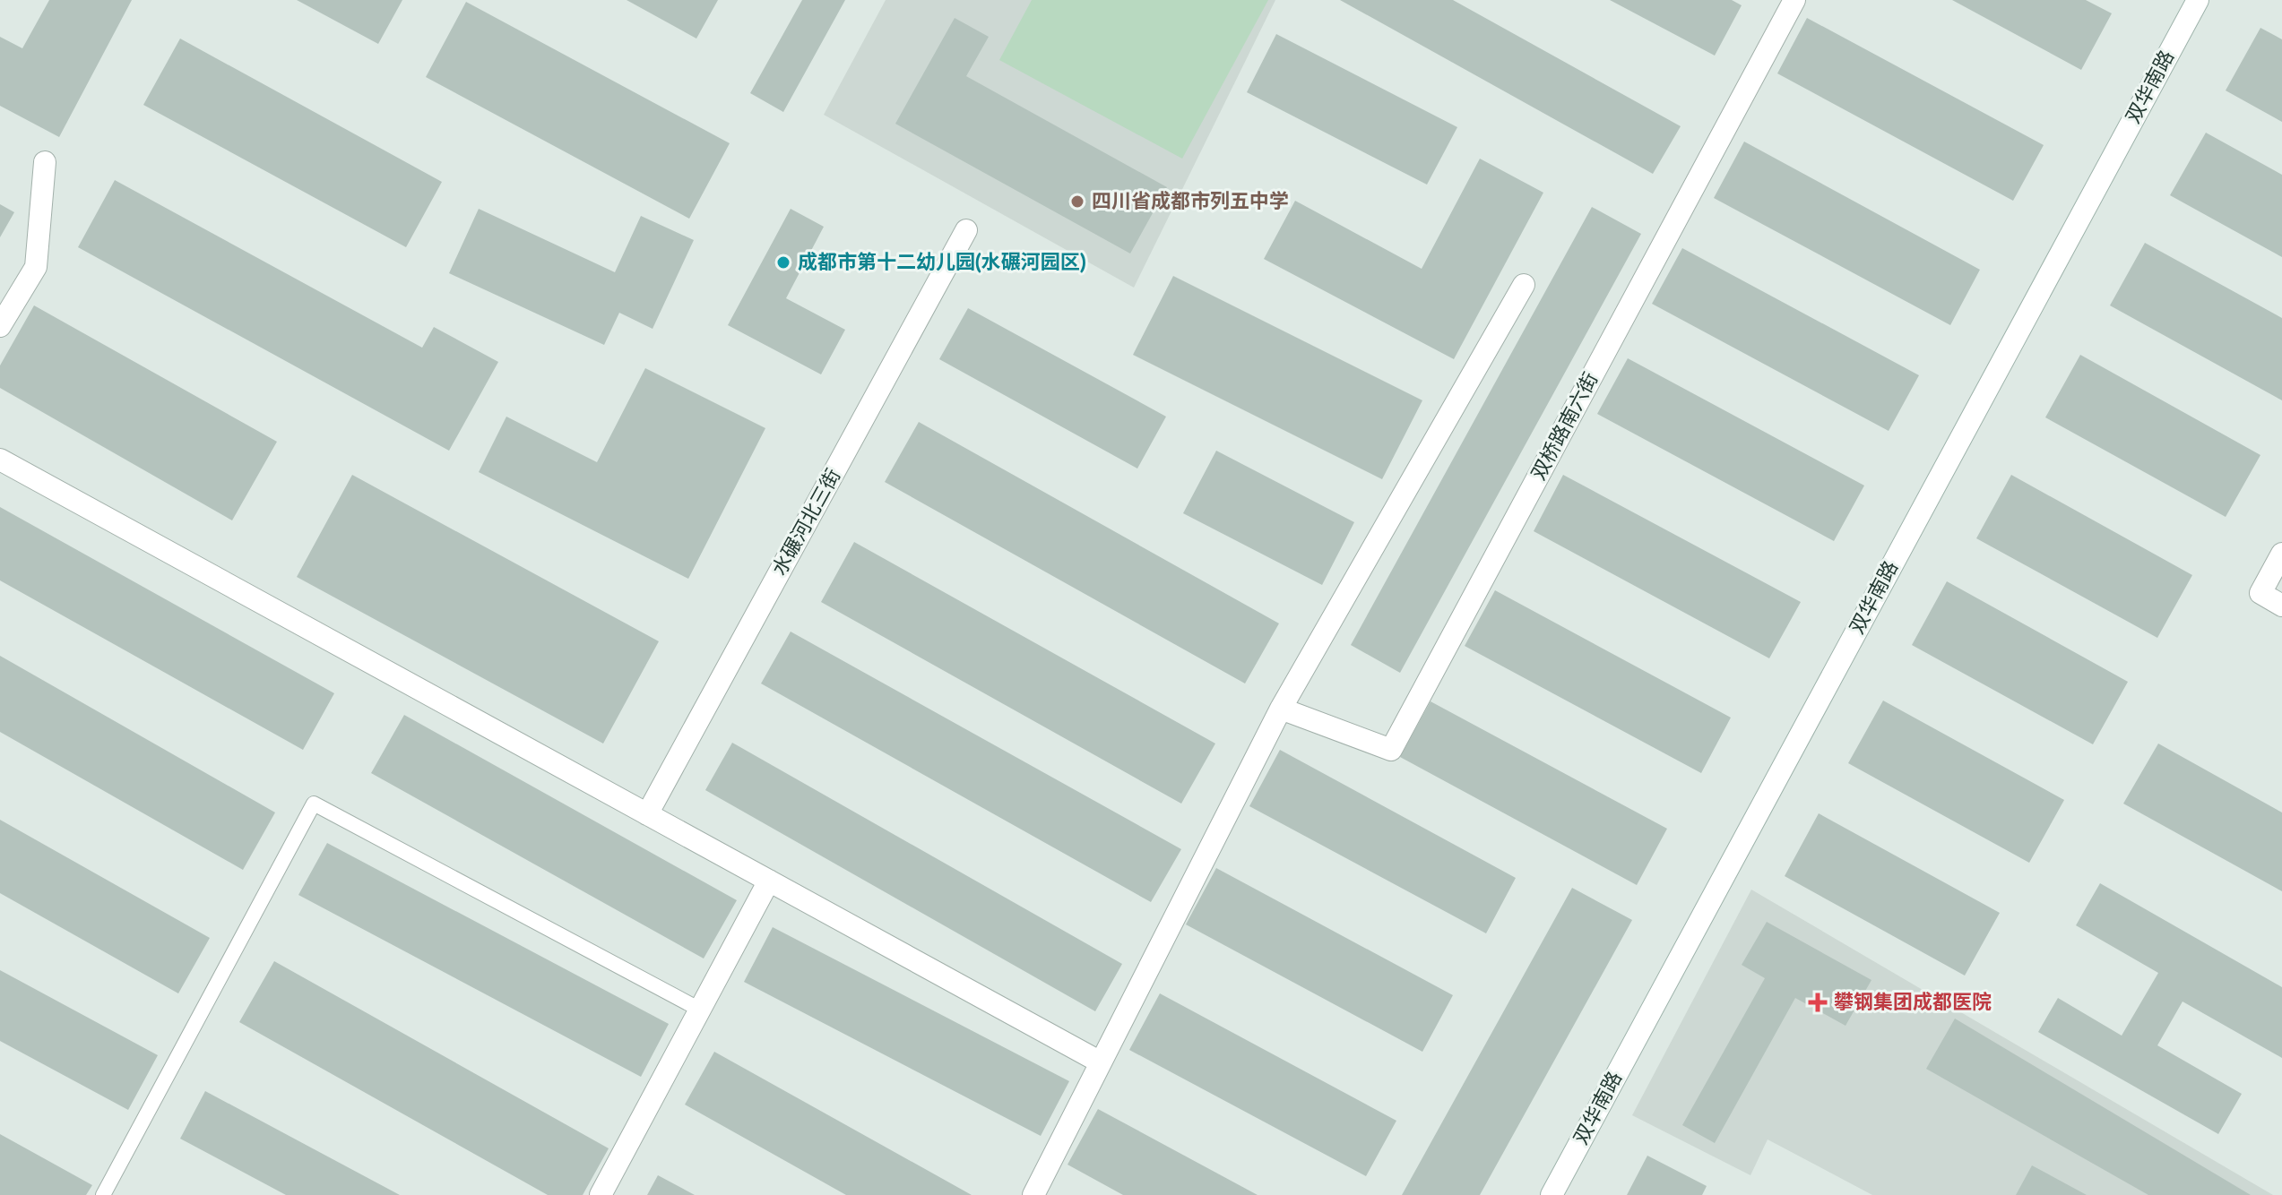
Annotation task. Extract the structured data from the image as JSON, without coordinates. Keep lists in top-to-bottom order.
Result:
{
  "streets": {
    "street": ["双华南路", "双桥路南六街", "水碾河北三街"]
  },
  "places": {
    "other": ["四川省成都市列五中学", "成都市第十二幼儿园(水碾河园区)"],
    "health": ["攀钢集团成都医院"]
  }
}
